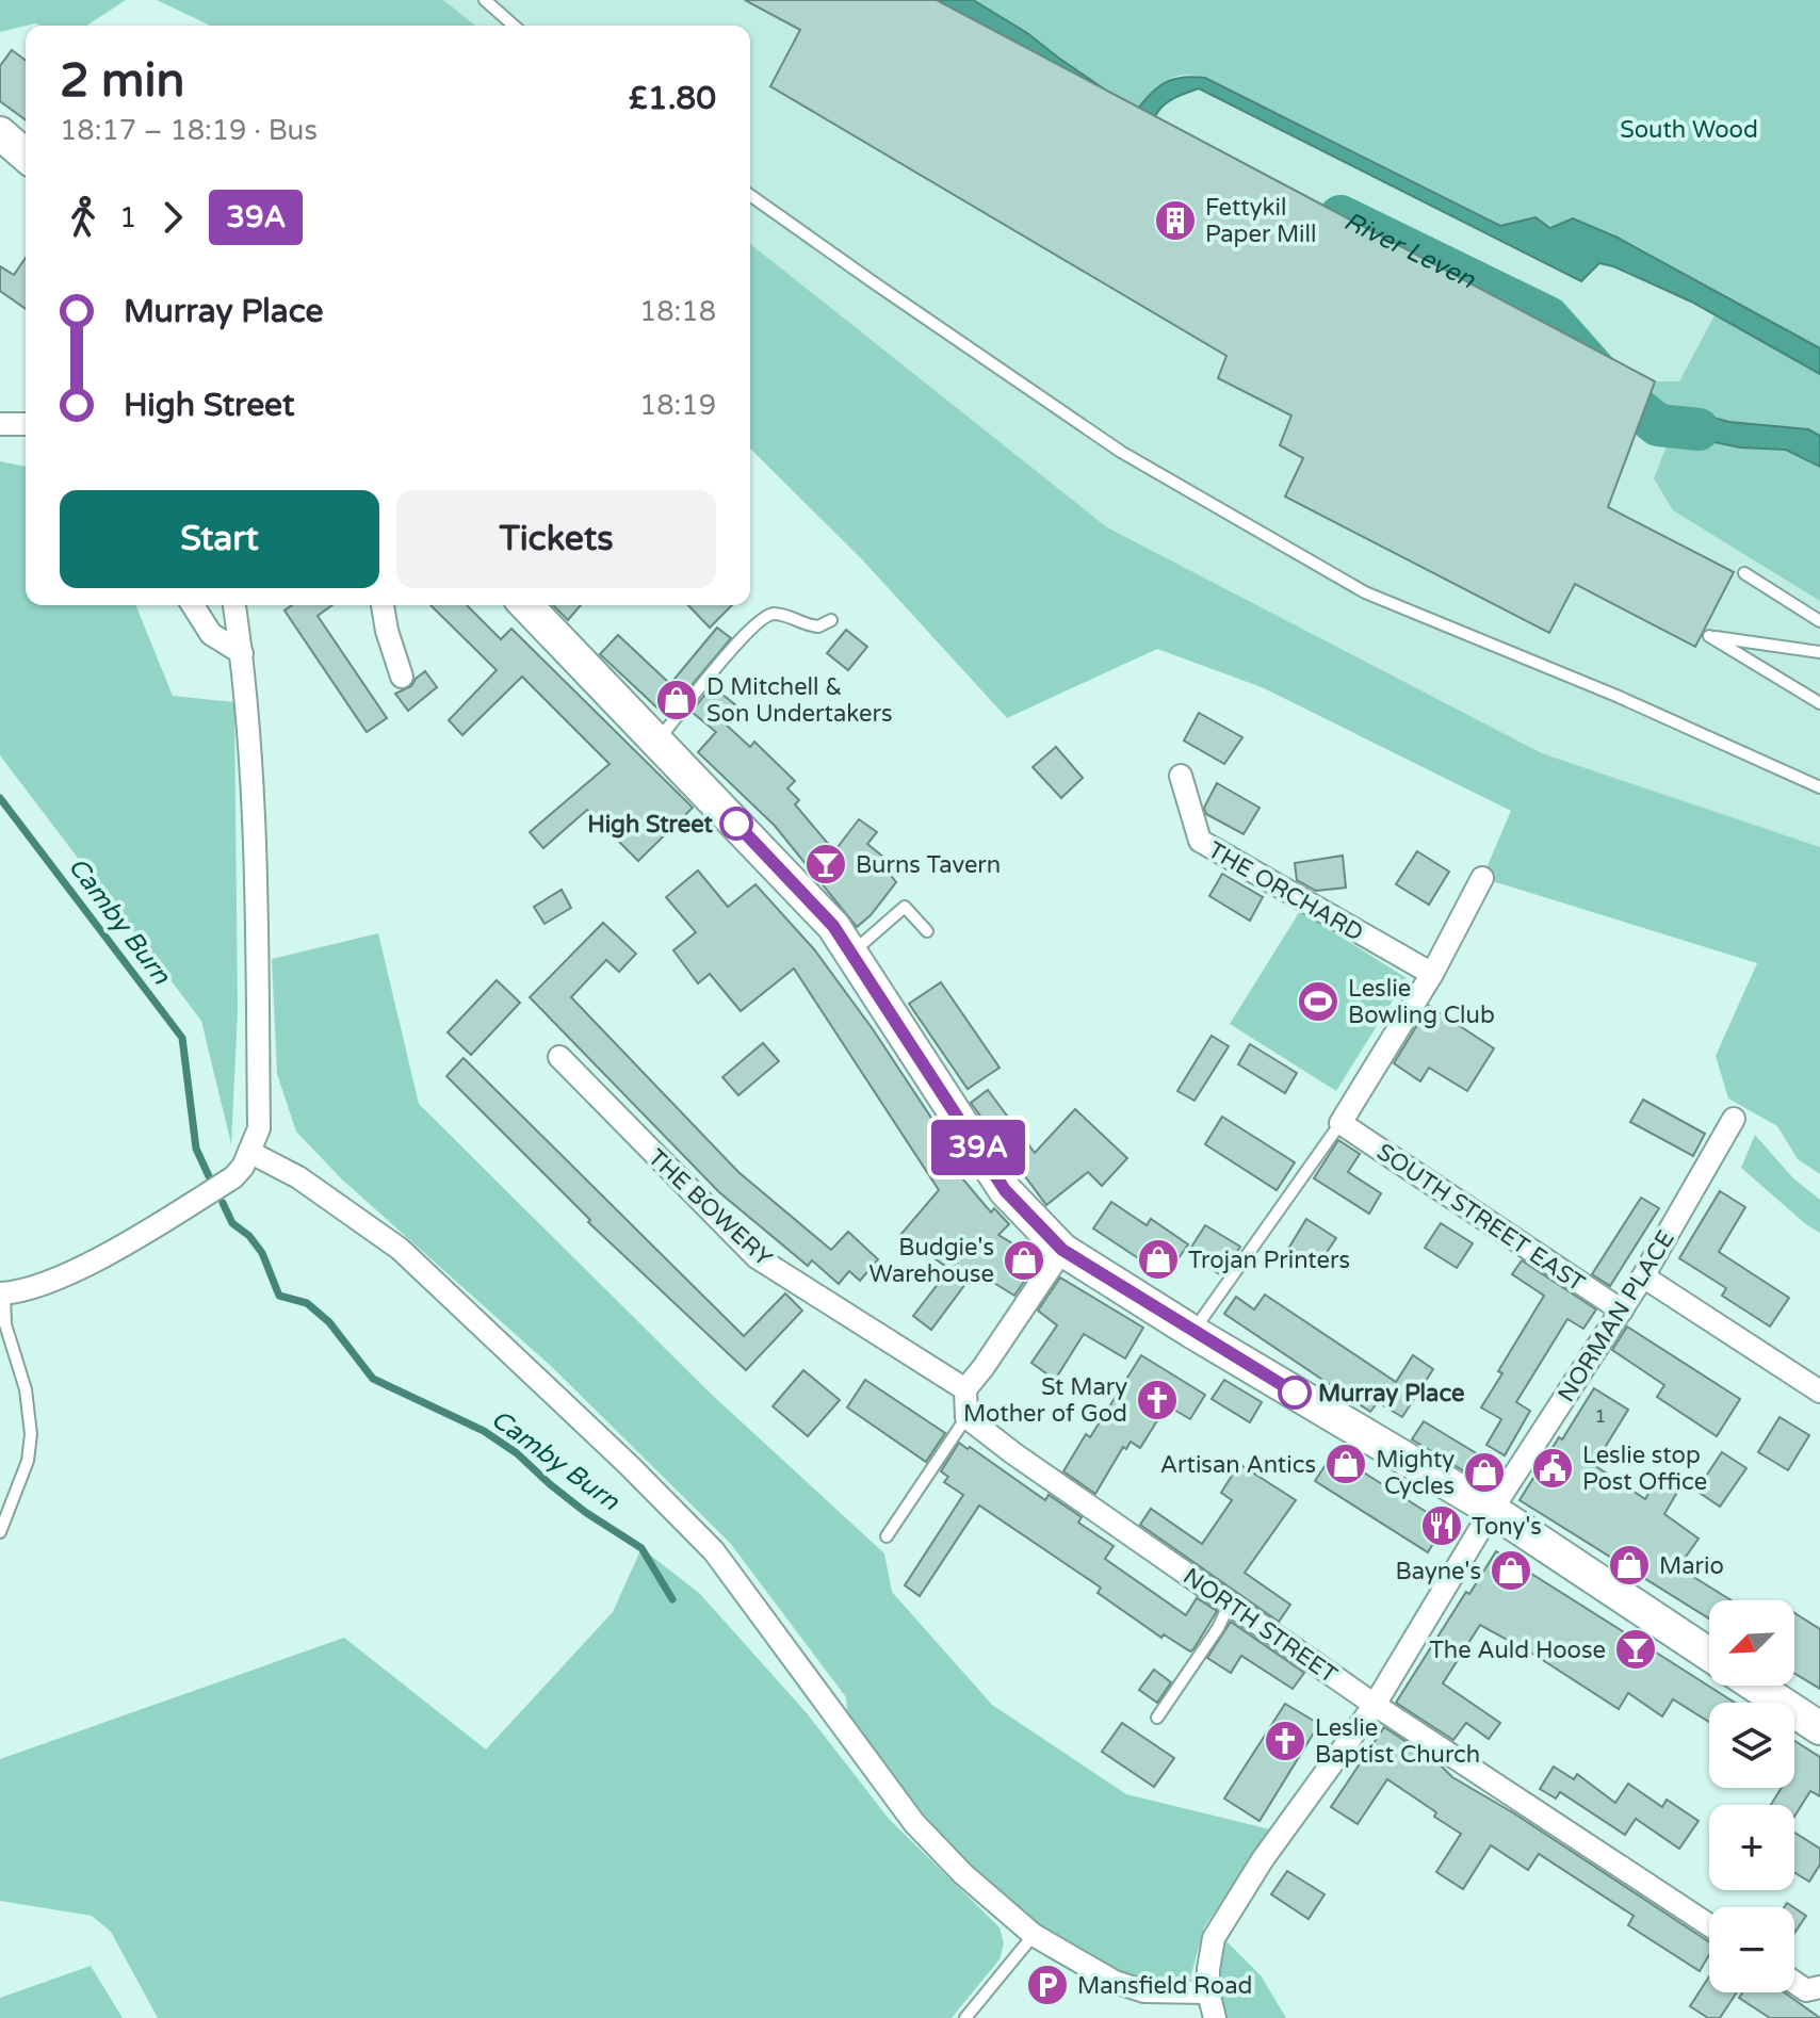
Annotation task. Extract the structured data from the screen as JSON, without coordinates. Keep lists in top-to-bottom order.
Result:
{
  "streets": {
    "street": [
      "THE ORCHARD",
      "THE BOWERY",
      "SOUTH STREET EAST",
      "NORMAN PLACE",
      "NORTH STREET"
    ]
  },
  "crossings": [
    ["SOUTH STREET EAST", "NORMAN PLACE"]
  ],
  "water": ["River Leven", "Camby Burn"],
  "parks": ["South Wood"],
  "places": {
    "building": ["Fettykil Paper Mill"],
    "shop": [
      "D Mitchell & Son Undertakers",
      "Trojan Printers",
      "Budgie's Warehouse",
      "Artisan Antics",
      "Mighty Cycles",
      "Mario",
      "Bayne's"
    ],
    "other": ["High Street", "Murray Place"],
    "bar": ["Burns Tavern", "The Auld Hoose"],
    "sports": ["Leslie Bowling Club"],
    "church": ["St Mary Mother of God", "Leslie Baptist Church"],
    "public building": ["Leslie stop Post Office"],
    "restaurant": ["Tony's"],
    "parking": ["Mansfield Road"]
  },
  "lines": ["bus line 39A"],
  "house_numbers": ["1"],
  "north": "bottom left",
  "page": {
    "on_map": "39A",
    "heading": ["2 min", "18:17 – 18:19 · Bus", "£1.80"],
    "legs": ["1", "39A"],
    "list": [
      {
        "name": "Murray Place",
        "value": "18:18"
      },
      {
        "name": "High Street",
        "value": "18:19"
      }
    ],
    "buttons": ["Start", "Tickets"],
    "map_buttons": ["+", "−"]
  }
}
